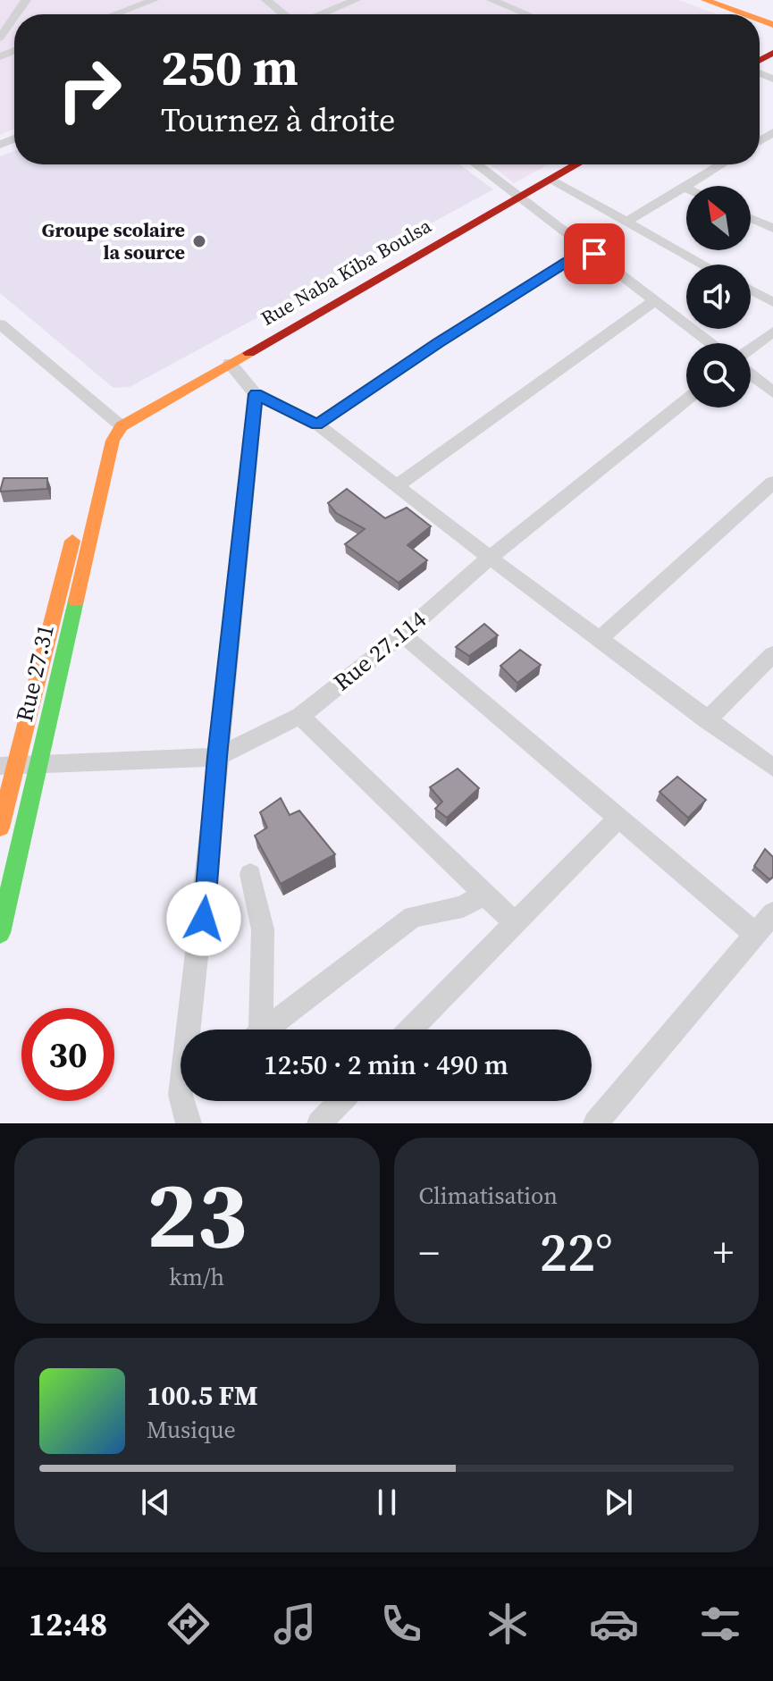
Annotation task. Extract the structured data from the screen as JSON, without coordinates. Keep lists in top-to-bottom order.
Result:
{
  "streets": {
    "street": ["Rue Naba Kiba Boulsa", "Rue 27.114", "Rue 27.31"]
  },
  "crossings": [
    ["Rue Naba Kiba Boulsa", "Rue 27.31"],
    ["Rue 27.114", "Rue 27.31"]
  ],
  "places": ["Groupe scolaire la source"],
  "north": "top left",
  "page": {
    "turn": ["250 m", "Tournez à droite"],
    "limit": "30",
    "trip": "12:50 · 2 min · 490 m",
    "tile": [
      ["23", "km/h"],
      "Climatisation"
    ],
    "heat": ["−", "22°", "+"],
    "song": ["100.5 FM", "Musique"],
    "tabs": "12:48"
  }
}
